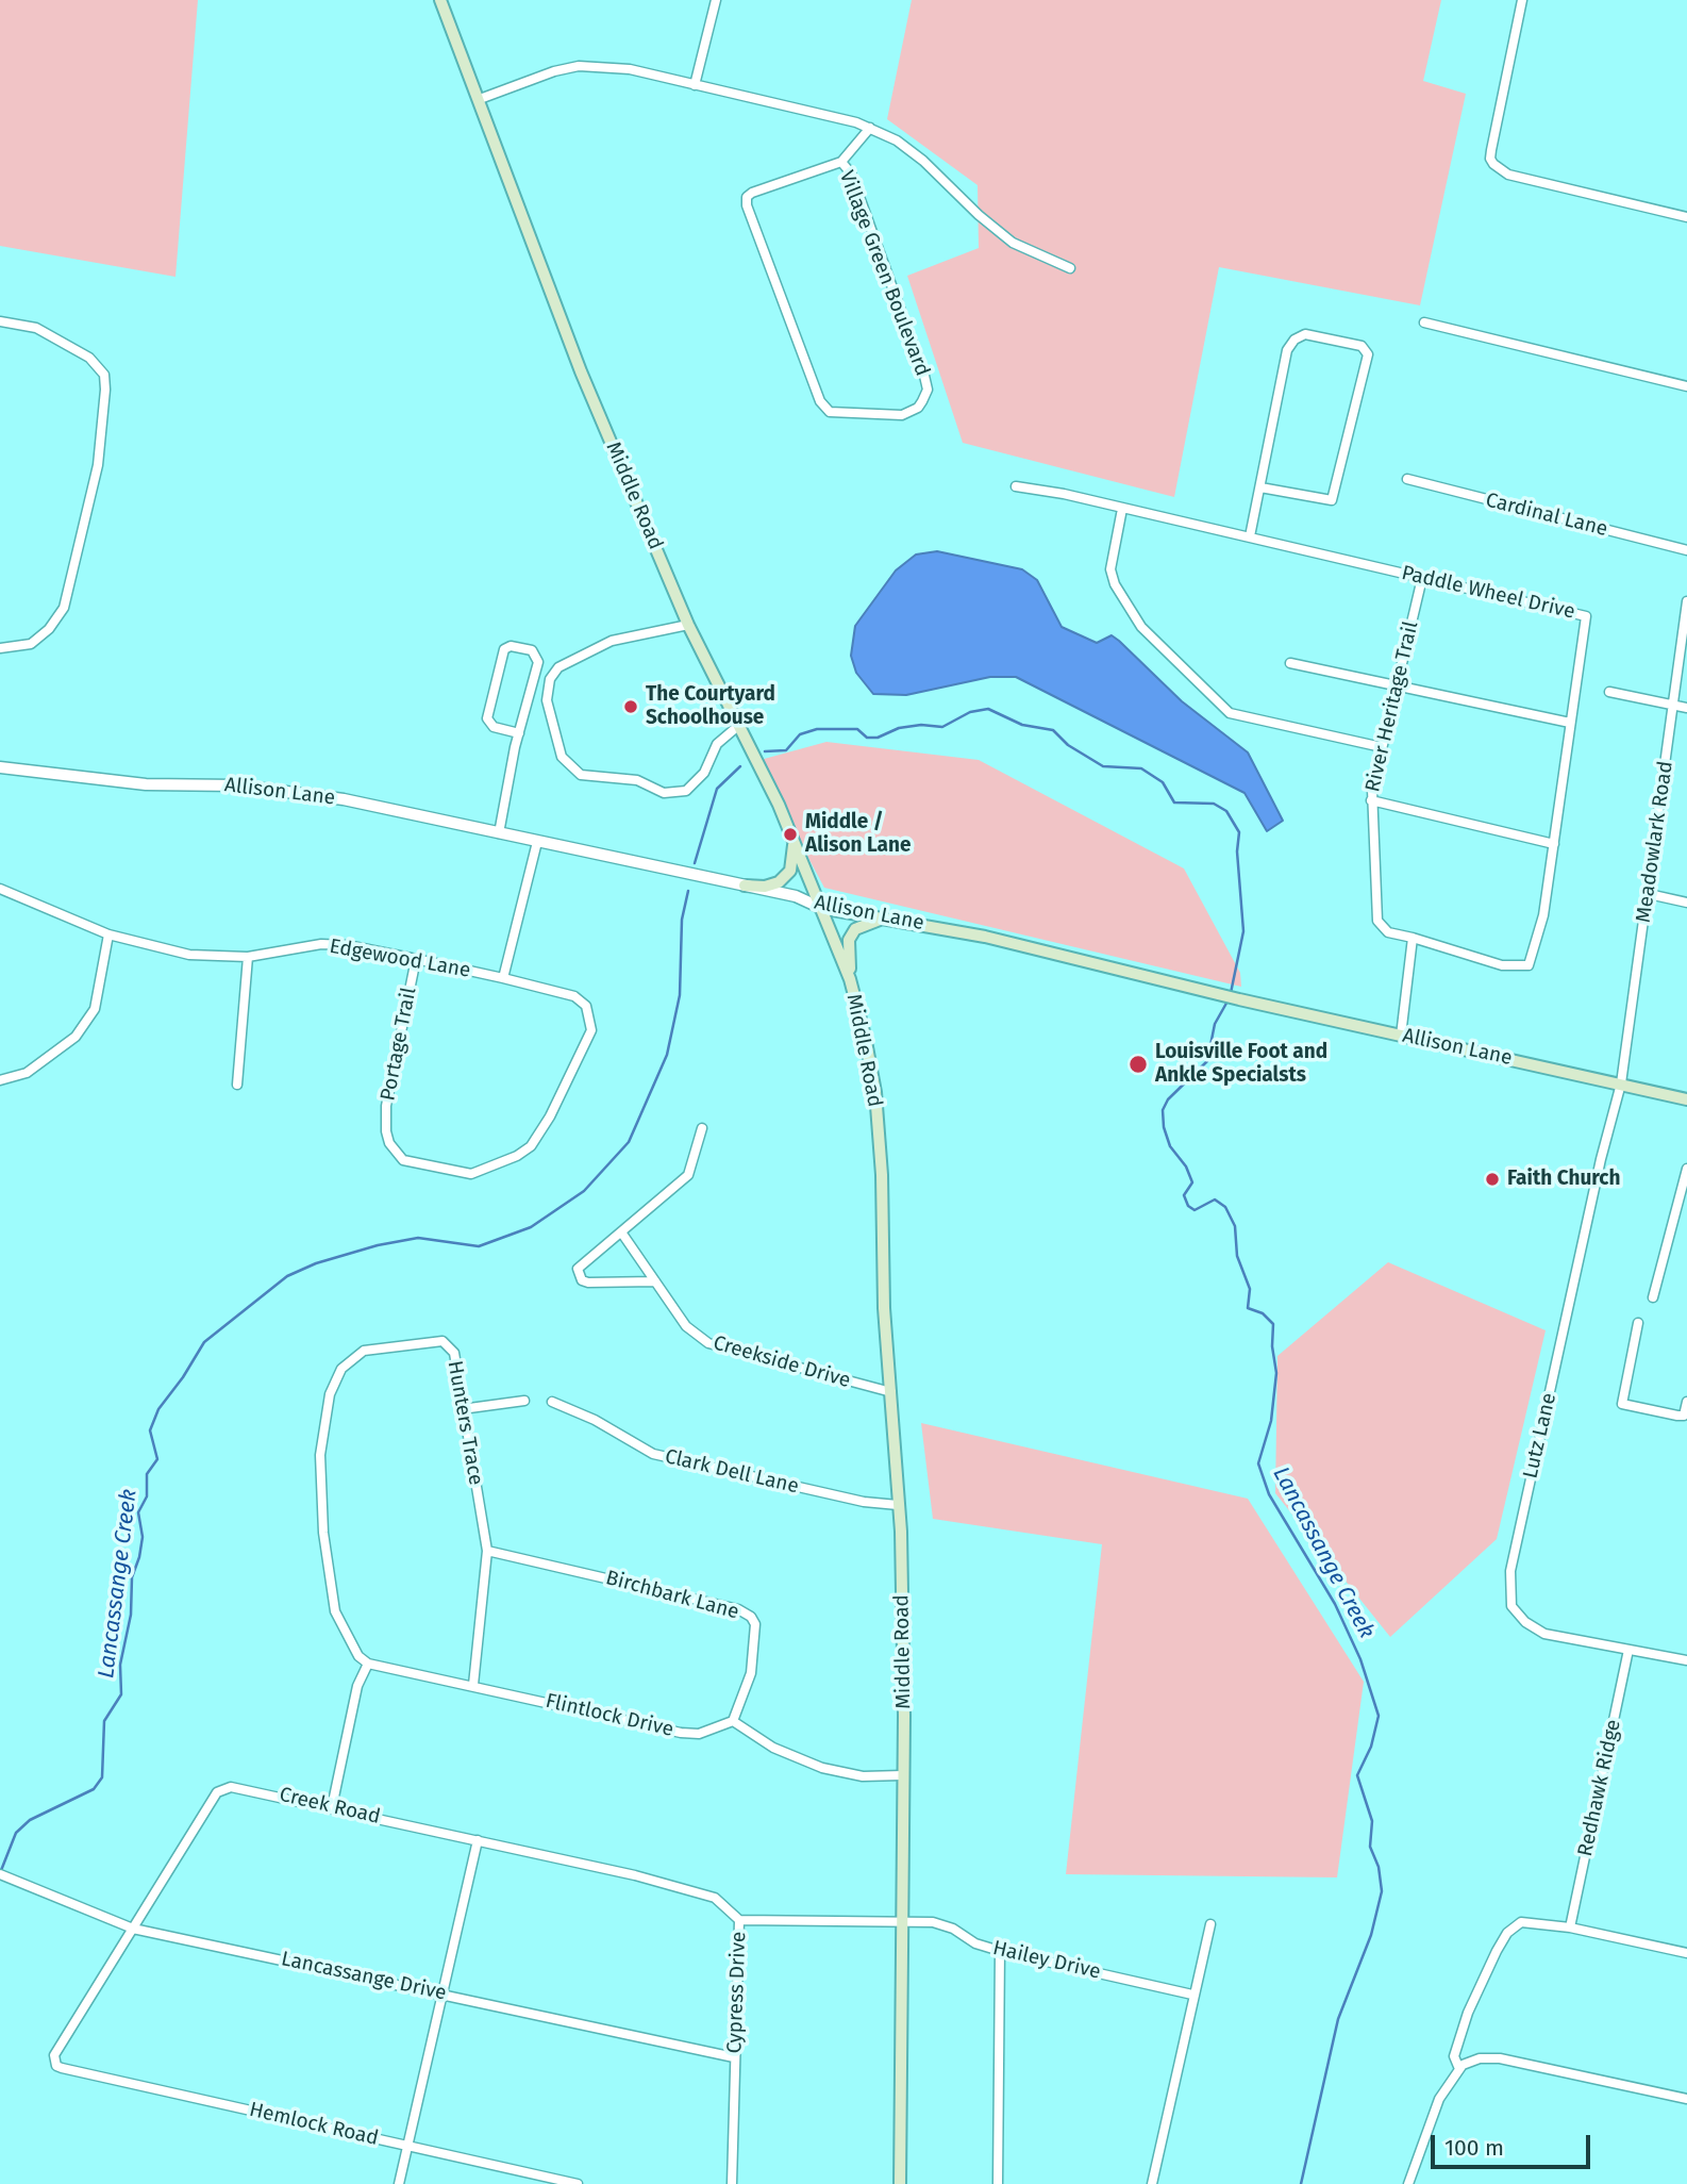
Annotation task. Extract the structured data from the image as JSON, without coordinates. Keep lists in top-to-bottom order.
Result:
{
  "streets": {
    "main road": ["Middle Road", "Allison Lane"],
    "street": [
      "Village Green Boulevard",
      "Cardinal Lane",
      "Paddle Wheel Drive",
      "River Heritage Trail",
      "Meadowlark Road",
      "Edgewood Lane",
      "Portage Trail",
      "Creekside Drive",
      "Hunters Trace",
      "Lutz Lane",
      "Clark Dell Lane",
      "Birchbark Lane",
      "Flintlock Drive",
      "Redhawk Ridge",
      "Creek Road",
      "Hailey Drive",
      "Lancassange Drive",
      "Cypress Drive",
      "Hemlock Road"
    ]
  },
  "crossings": [
    ["Middle Road", "Allison Lane"],
    ["Middle Road", "Creekside Drive"],
    ["Middle Road", "Clark Dell Lane"],
    ["Middle Road", "Hailey Drive"],
    ["Middle Road", "Cypress Drive"],
    ["Paddle Wheel Drive", "River Heritage Trail"],
    ["Allison Lane", "Meadowlark Road"],
    ["Allison Lane", "Lutz Lane"],
    ["Meadowlark Road", "Lutz Lane"],
    ["Edgewood Lane", "Portage Trail"],
    ["Hunters Trace", "Birchbark Lane"],
    ["Hunters Trace", "Flintlock Drive"],
    ["Lutz Lane", "Redhawk Ridge"],
    ["Birchbark Lane", "Flintlock Drive"],
    ["Creek Road", "Lancassange Drive"],
    ["Creek Road", "Cypress Drive"],
    ["Creek Road", "Hemlock Road"],
    ["Hailey Drive", "Cypress Drive"],
    ["Lancassange Drive", "Cypress Drive"]
  ],
  "water": ["Lancassange Creek"],
  "places": [
    "The Courtyard Schoolhouse",
    "Middle / Alison Lane",
    "Louisville Foot and Ankle Specialsts",
    "Faith Church"
  ],
  "scale_bar": "100 m"
}
